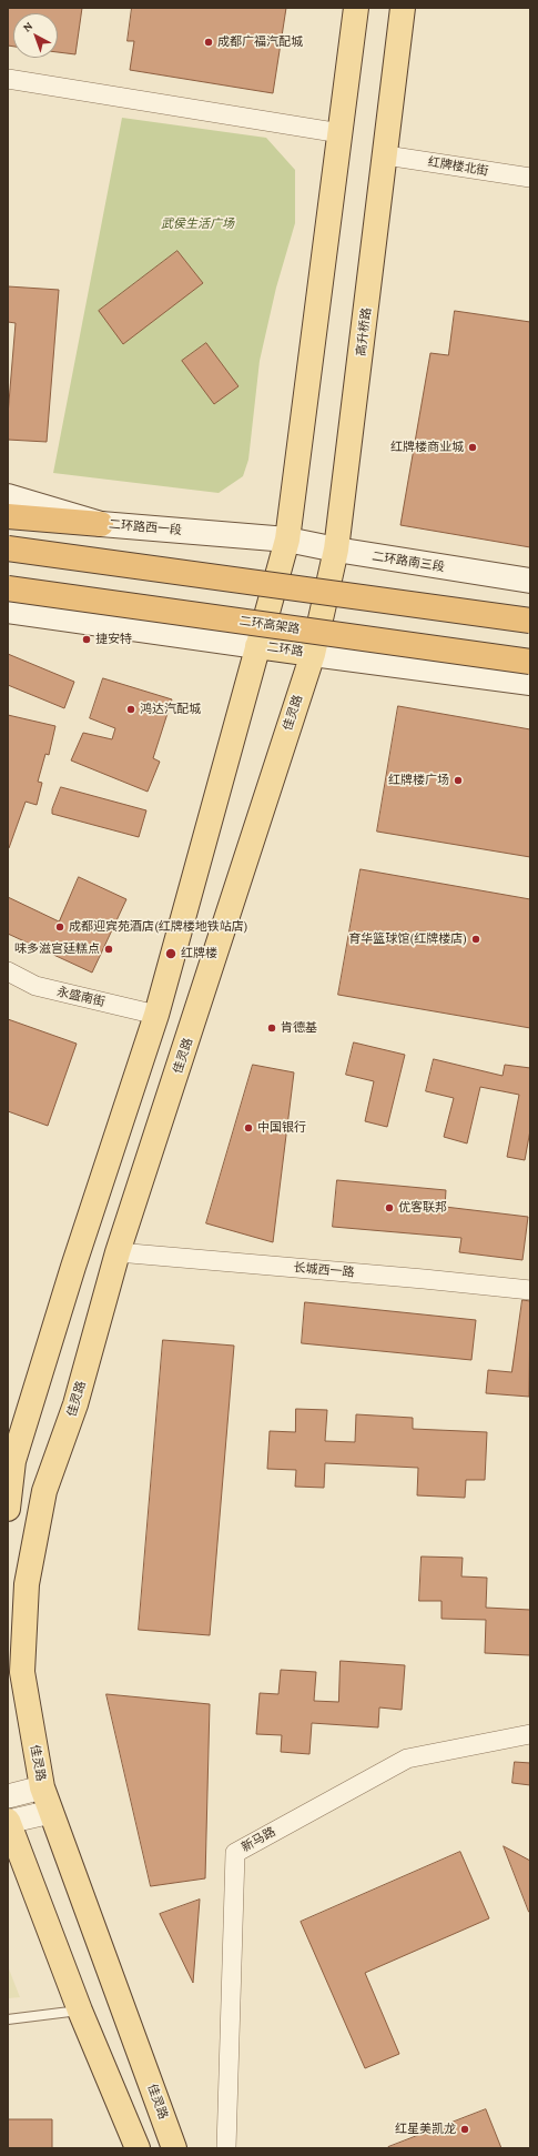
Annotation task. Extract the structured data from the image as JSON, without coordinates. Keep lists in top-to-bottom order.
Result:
{
  "streets": {
    "highway": ["二环高架路"],
    "main road": [
      "高升桥路",
      "二环路西一段",
      "二环路南三段",
      "二环路",
      "佳灵路"
    ],
    "street": [
      "红牌楼北街",
      "永盛南街",
      "长城西一路",
      "新马路"
    ]
  },
  "crossings": [
    ["红牌楼北街", "高升桥路"],
    ["高升桥路", "二环路南三段"],
    ["高升桥路", "二环路"],
    ["高升桥路", "佳灵路"],
    ["二环路西一段", "二环路南三段"],
    ["二环路", "佳灵路"],
    ["佳灵路", "长城西一路"]
  ],
  "parks": ["武侯生活广场"],
  "places": [
    "成都广福汽配城",
    "红牌楼商业城",
    "捷安特",
    "鸿达汽配城",
    "红牌楼广场",
    "成都迎宾苑酒店(红牌楼地铁站店)",
    "育华篮球馆(红牌楼店)",
    "味多滋宫廷糕点",
    "红牌楼",
    "肯德基",
    "中国银行",
    "优客联邦",
    "红星美凯龙"
  ],
  "north": "top left"
}
